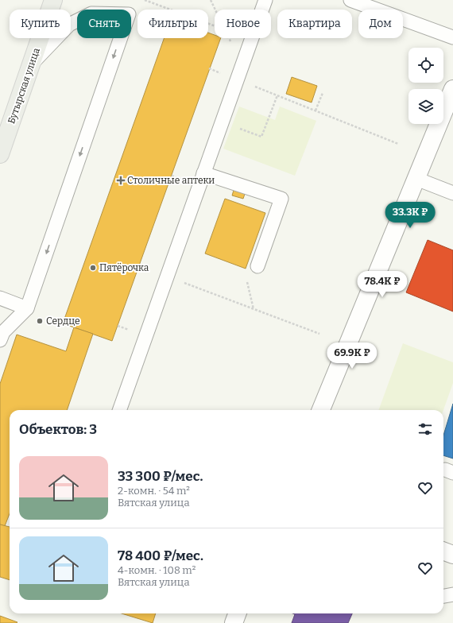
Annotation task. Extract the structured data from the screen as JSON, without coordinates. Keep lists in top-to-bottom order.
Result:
{
  "streets": {
    "main road": ["Бутырская улица"]
  },
  "places": {
    "health": ["Столичные аптеки"],
    "other": ["Пятёрочка", "Сердце"]
  },
  "page": {
    "chip": [
      "Купить",
      "Снять",
      "Фильтры",
      "Новое",
      "Квартира",
      "Дом"
    ],
    "price": ["33.3K ₽", "78.4K ₽", "69.9K ₽"],
    "heading": "Объектов: 3",
    "list": [
      {
        "name": "33 300 ₽/мес.",
        "note": "2-комн. · 54 m² · Вятская улица"
      },
      {
        "name": "78 400 ₽/мес.",
        "note": "4-комн. · 108 m² · Вятская улица"
      }
    ]
  }
}
